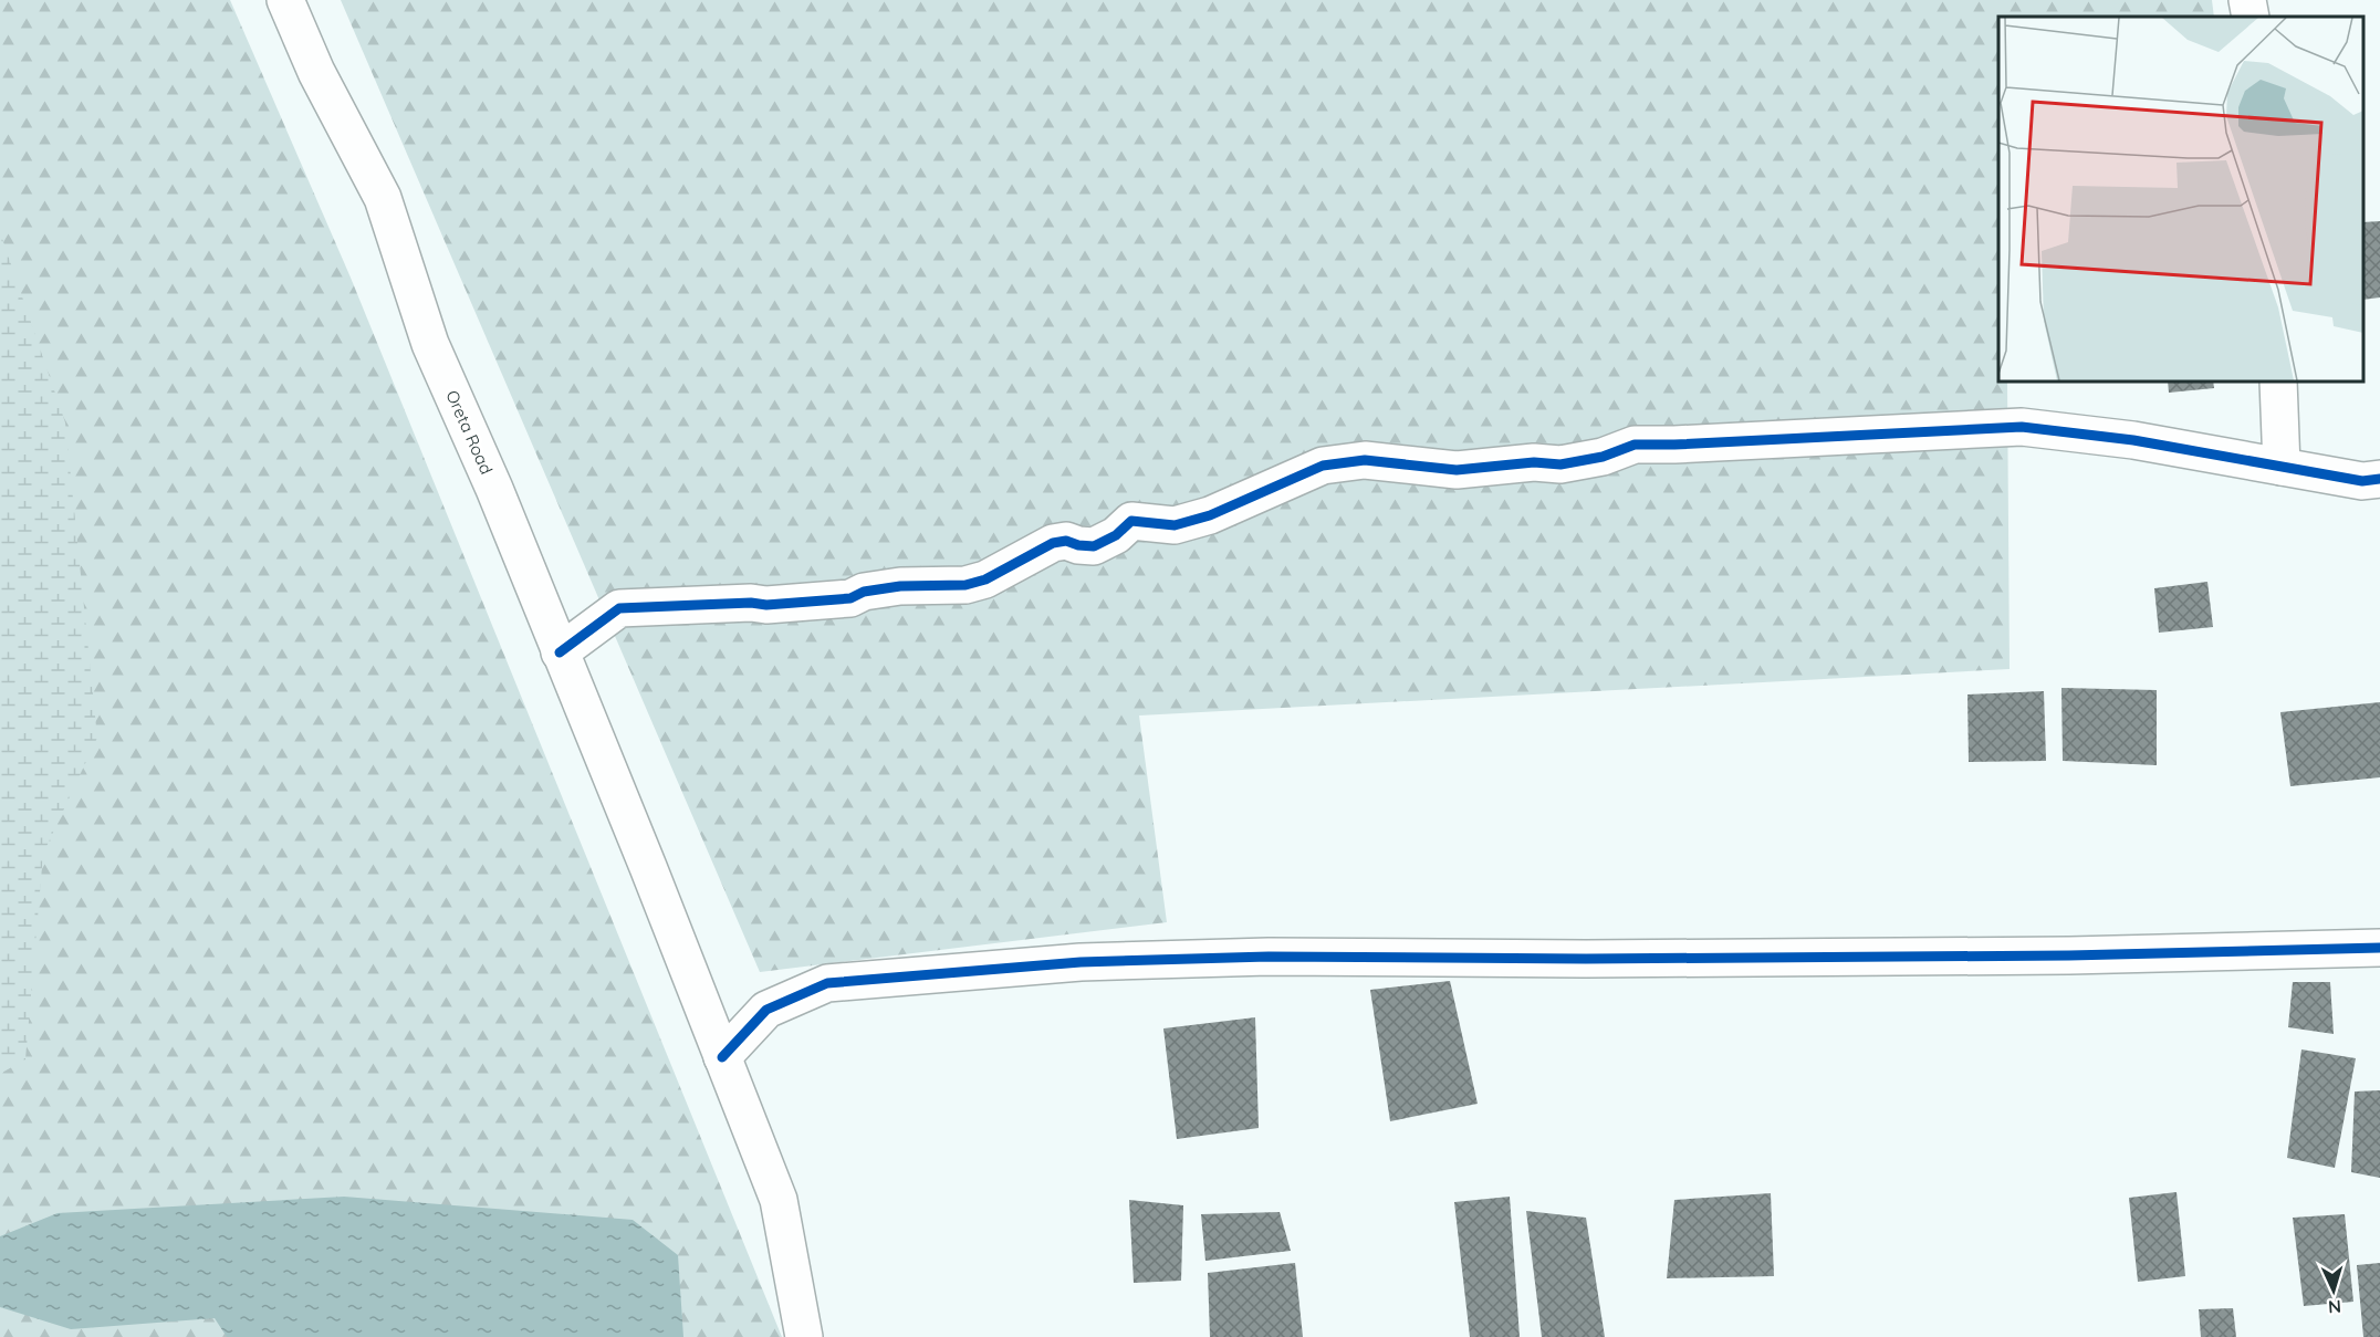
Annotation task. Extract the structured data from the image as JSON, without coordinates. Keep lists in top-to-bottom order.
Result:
{
  "streets": {
    "street": ["Oreta Road"]
  },
  "north": "bottom"
}
